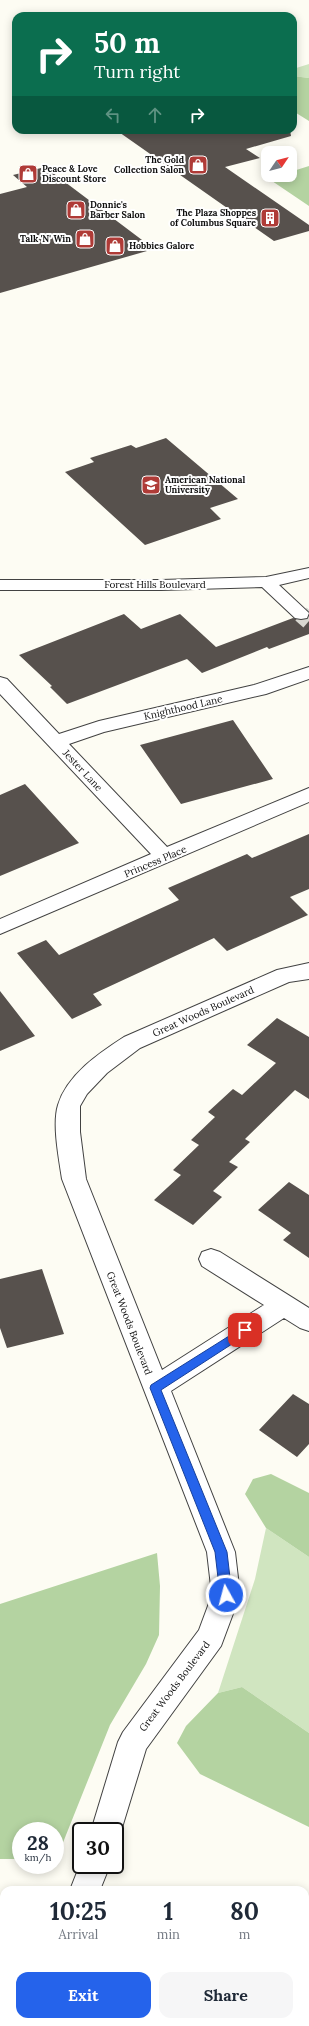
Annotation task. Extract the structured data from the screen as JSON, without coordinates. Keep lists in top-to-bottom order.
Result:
{
  "streets": {
    "street": [
      "Forest Hills Boulevard",
      "Knighthood Lane",
      "Jester Lane",
      "Princess Place",
      "Great Woods Boulevard"
    ]
  },
  "crossings": [
    ["Knighthood Lane", "Jester Lane"],
    ["Jester Lane", "Princess Place"]
  ],
  "places": {
    "shop": [
      "The Gold Collection Salon",
      "Peace & Love Discount Store",
      "Donnie's Barber Salon",
      "Talk 'N' Win",
      "Hobbies Galore"
    ],
    "building": ["The Plaza Shoppes of Columbus Square"],
    "school or university": ["American National University"]
  },
  "north": "top right",
  "page": {
    "turn": ["50 m", "Turn right"],
    "speed": "28 km/h",
    "limit": "30",
    "eta": [
      "10:25",
      "Arrival",
      "1",
      "min",
      "80",
      "m"
    ],
    "buttons": ["Exit", "Share"]
  }
}
